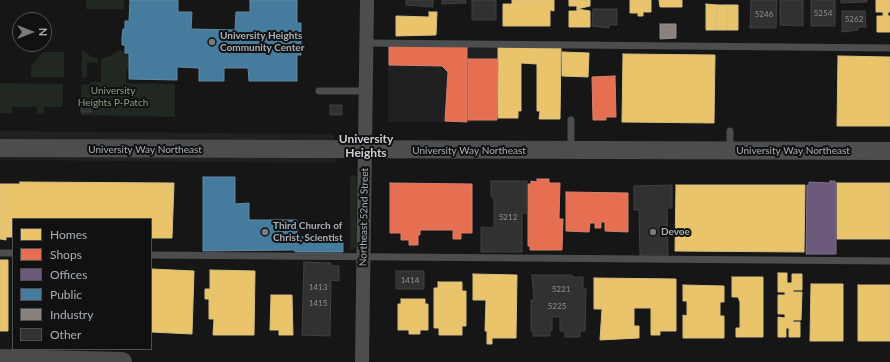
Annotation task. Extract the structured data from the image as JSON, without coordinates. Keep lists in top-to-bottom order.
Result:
{
  "streets": {
    "street": ["University Way Northeast", "Northeast 52nd Street"]
  },
  "crossings": [
    ["University Way Northeast", "Northeast 52nd Street"]
  ],
  "districts": ["University Heights"],
  "parks": ["University Heights P-Patch"],
  "places": ["University Heights Community Center", "Third Church of Christ, Scientist", "Devoe"],
  "house_numbers": [
    "5254",
    "5246",
    "5262",
    "5212",
    "1414",
    "1413",
    "5221",
    "1415",
    "5225"
  ],
  "legend": [
    "Homes",
    "Shops",
    "Offices",
    "Public",
    "Industry",
    "Other"
  ],
  "north": "right"
}
